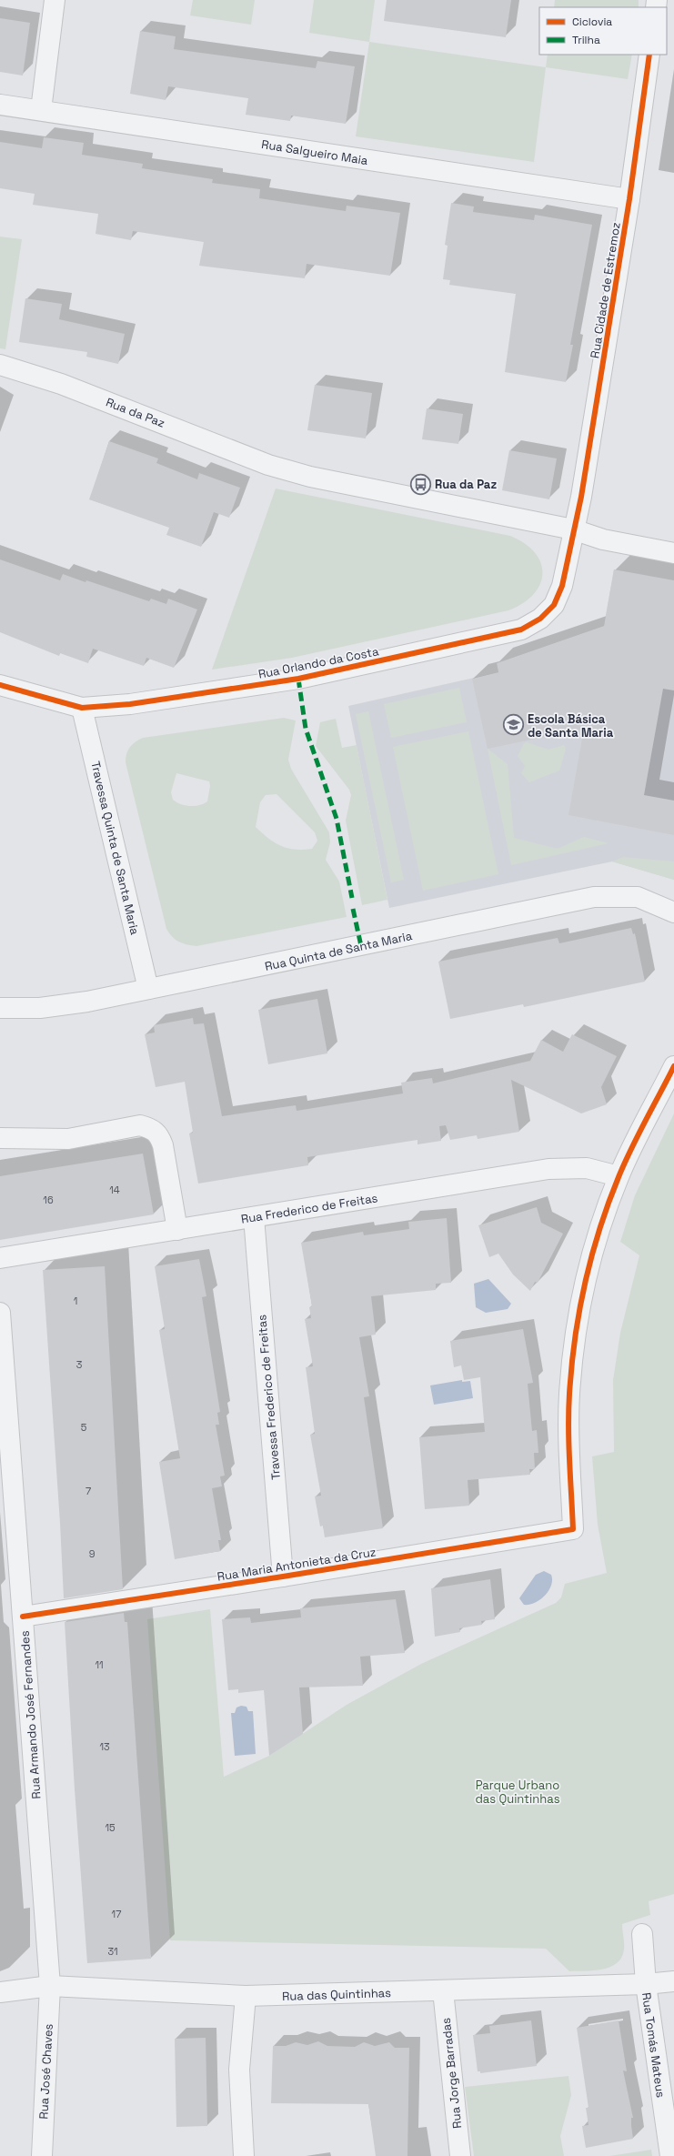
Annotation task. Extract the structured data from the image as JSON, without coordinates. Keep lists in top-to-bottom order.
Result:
{
  "streets": {
    "street": [
      "Rua Salgueiro Maia",
      "Rua Cidade de Estremoz",
      "Rua da Paz",
      "Rua Orlando da Costa",
      "Travessa Quinta de Santa Maria",
      "Rua Quinta de Santa Maria",
      "Rua Frederico de Freitas",
      "Travessa Frederico de Freitas",
      "Rua Maria Antonieta da Cruz",
      "Rua Armando José Fernandes",
      "Rua das Quintinhas",
      "Rua Tomás Mateus",
      "Rua José Chaves",
      "Rua Jorge Barradas"
    ]
  },
  "crossings": [
    ["Rua Salgueiro Maia", "Rua Cidade de Estremoz"],
    ["Rua Cidade de Estremoz", "Rua da Paz"],
    ["Rua Cidade de Estremoz", "Rua Orlando da Costa"],
    ["Rua da Paz", "Rua Orlando da Costa"],
    ["Rua Orlando da Costa", "Travessa Quinta de Santa Maria"],
    ["Travessa Quinta de Santa Maria", "Rua Quinta de Santa Maria"],
    ["Rua Frederico de Freitas", "Travessa Frederico de Freitas"],
    ["Rua Frederico de Freitas", "Rua Maria Antonieta da Cruz"],
    ["Travessa Frederico de Freitas", "Rua Maria Antonieta da Cruz"],
    ["Rua Maria Antonieta da Cruz", "Rua Armando José Fernandes"],
    ["Rua Armando José Fernandes", "Rua das Quintinhas"],
    ["Rua Armando José Fernandes", "Rua José Chaves"],
    ["Rua das Quintinhas", "Rua Tomás Mateus"],
    ["Rua das Quintinhas", "Rua José Chaves"],
    ["Rua das Quintinhas", "Rua Jorge Barradas"]
  ],
  "parks": ["Parque Urbano das Quintinhas"],
  "places": {
    "bus stop": ["Rua da Paz"],
    "school or university": ["Escola Básica de Santa Maria"]
  },
  "house_numbers": [
    "14",
    "16",
    "1",
    "3",
    "5",
    "7",
    "9",
    "11",
    "13",
    "15",
    "17",
    "31"
  ],
  "legend": ["Ciclovia", "Trilha"]
}
